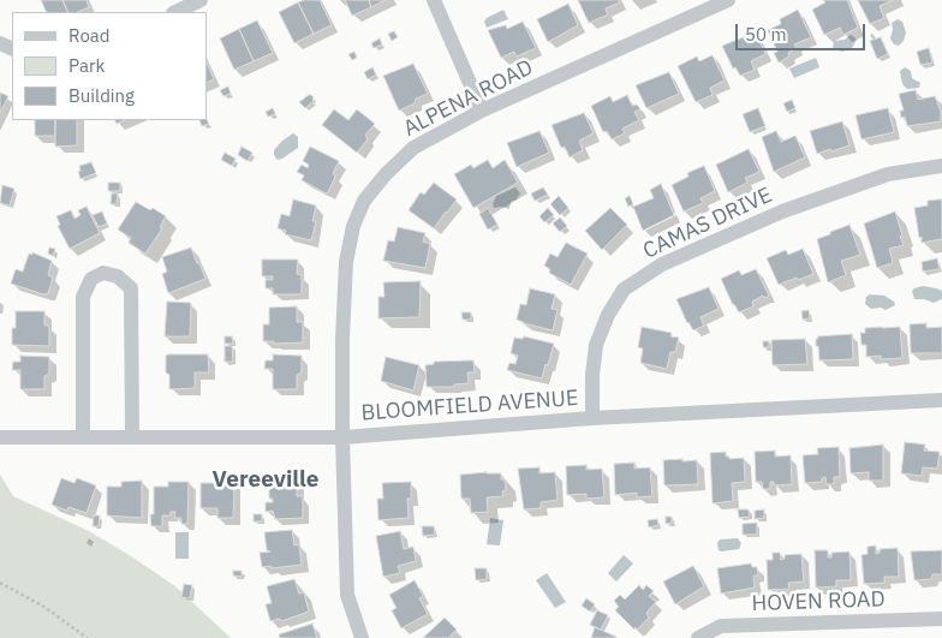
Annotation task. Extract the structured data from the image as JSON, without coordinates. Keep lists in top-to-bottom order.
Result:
{
  "streets": {
    "street": [
      "ALPENA ROAD",
      "CAMAS DRIVE",
      "BLOOMFIELD AVENUE",
      "HOVEN ROAD"
    ]
  },
  "crossings": [
    ["ALPENA ROAD", "BLOOMFIELD AVENUE"],
    ["CAMAS DRIVE", "BLOOMFIELD AVENUE"]
  ],
  "districts": ["Vereeville"],
  "legend": ["Road", "Park", "Building"],
  "scale_bar": "50 m"
}
